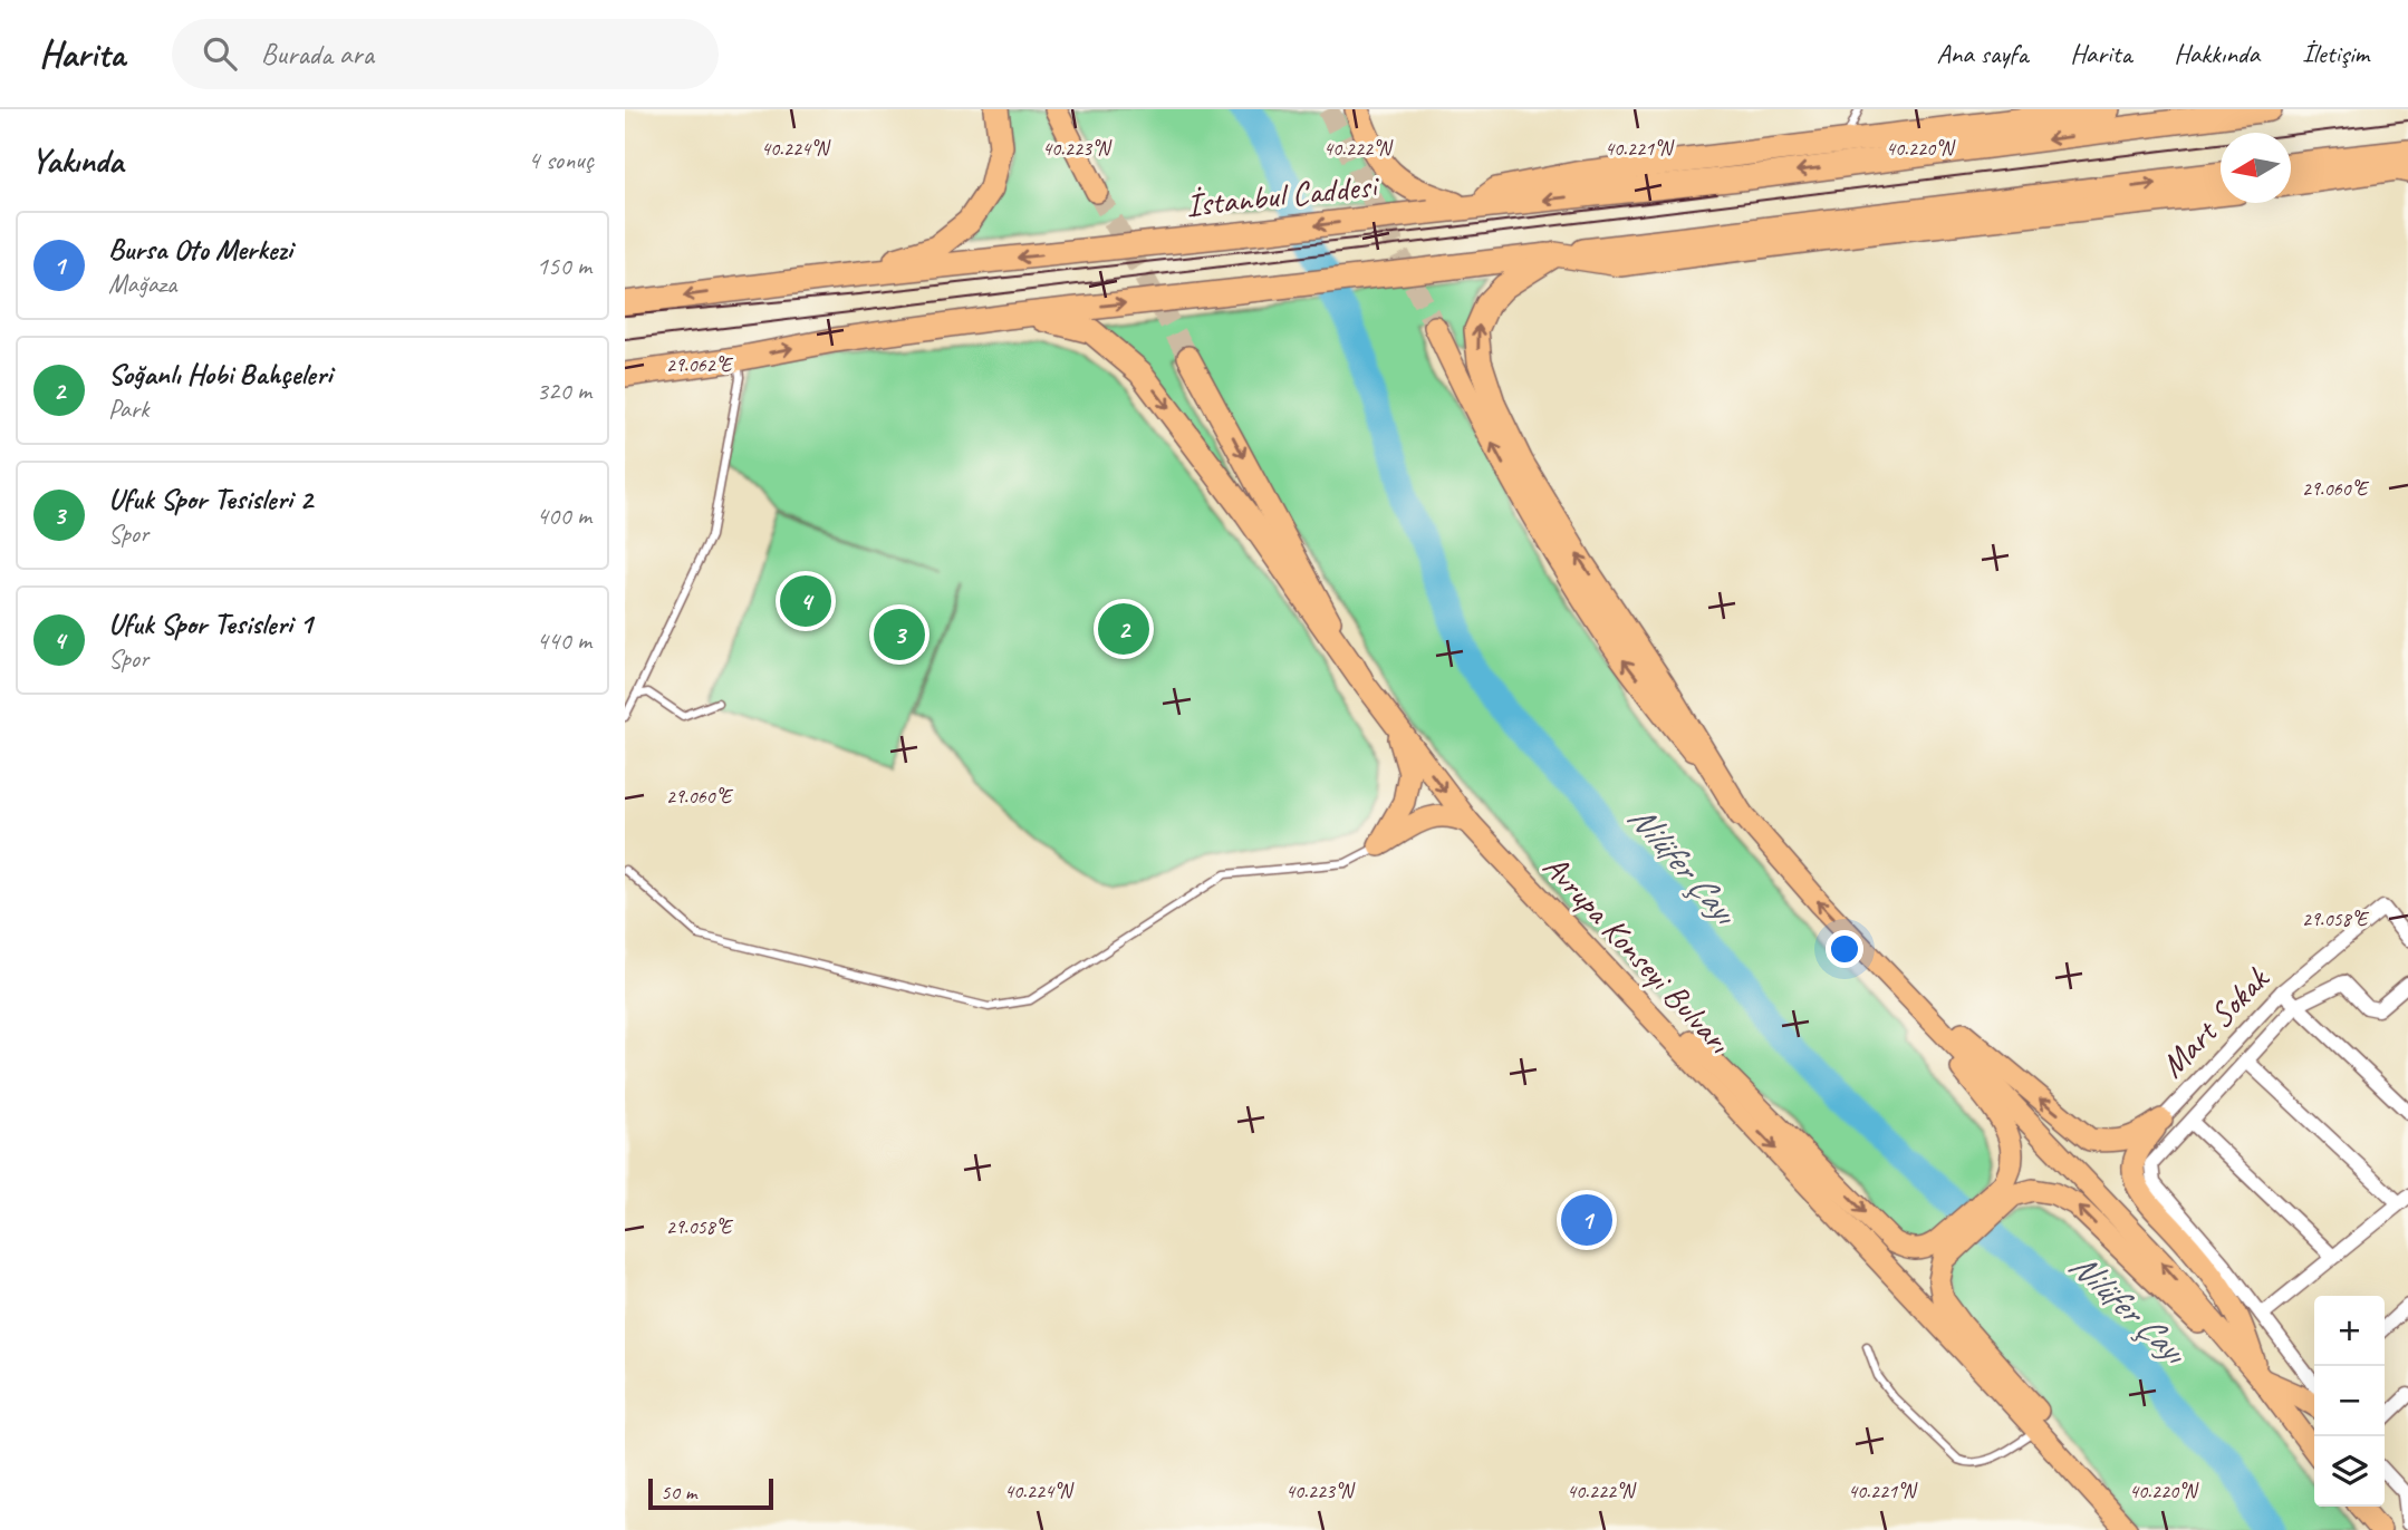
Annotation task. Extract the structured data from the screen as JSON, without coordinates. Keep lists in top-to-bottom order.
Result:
{
  "streets": {
    "highway": ["İstanbul Caddesi"],
    "main road": ["Avrupa Konseyi Bulvarı"],
    "street": ["Mart Sokak"]
  },
  "water": ["Nilüfer Çayı"],
  "scale_bar": "50 m",
  "north": "left",
  "page": {
    "header": "Harita",
    "search": "Burada ara",
    "nav": [
      "Ana sayfa",
      "Harita",
      "Hakkında",
      "İletişim"
    ],
    "heading": ["Yakında", "4 sonuç"],
    "list": [
      {
        "mark": "1",
        "name": "Bursa Oto Merkezi",
        "note": "Mağaza",
        "value": "150 m"
      },
      {
        "mark": "2",
        "name": "Soğanlı Hobi Bahçeleri",
        "note": "Park",
        "value": "320 m"
      },
      {
        "mark": "3",
        "name": "Ufuk Spor Tesisleri 2",
        "note": "Spor",
        "value": "400 m"
      },
      {
        "mark": "4",
        "name": "Ufuk Spor Tesisleri 1",
        "note": "Spor",
        "value": "440 m"
      }
    ],
    "pins": [
      "4",
      "2",
      "3",
      "1"
    ],
    "map_buttons": ["+", "−"],
    "scale": "50 m"
  },
  "coordinates": [
    "40.224°N",
    "40.223°N",
    "40.222°N",
    "40.221°N",
    "40.220°N",
    "29.062°E",
    "29.060°E",
    "29.058°E"
  ]
}
